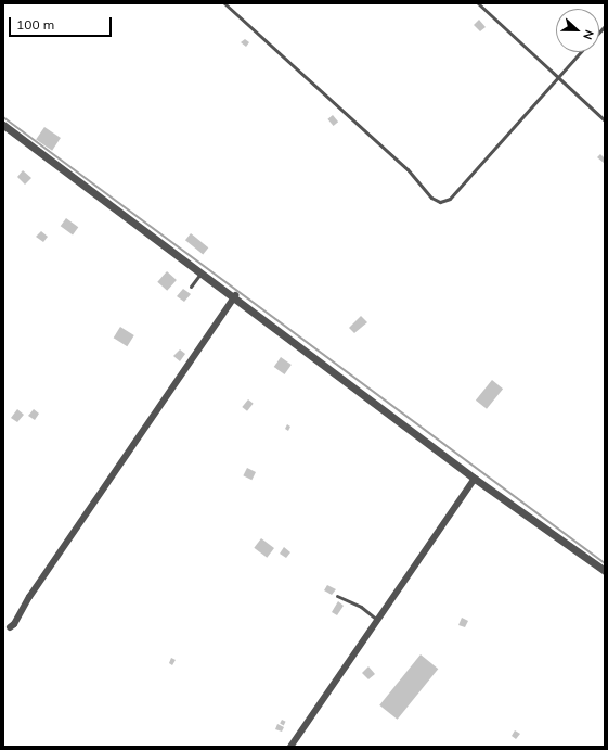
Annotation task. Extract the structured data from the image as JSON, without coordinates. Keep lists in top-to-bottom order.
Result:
{
  "scale_bar": "100 m",
  "north": "right"
}
